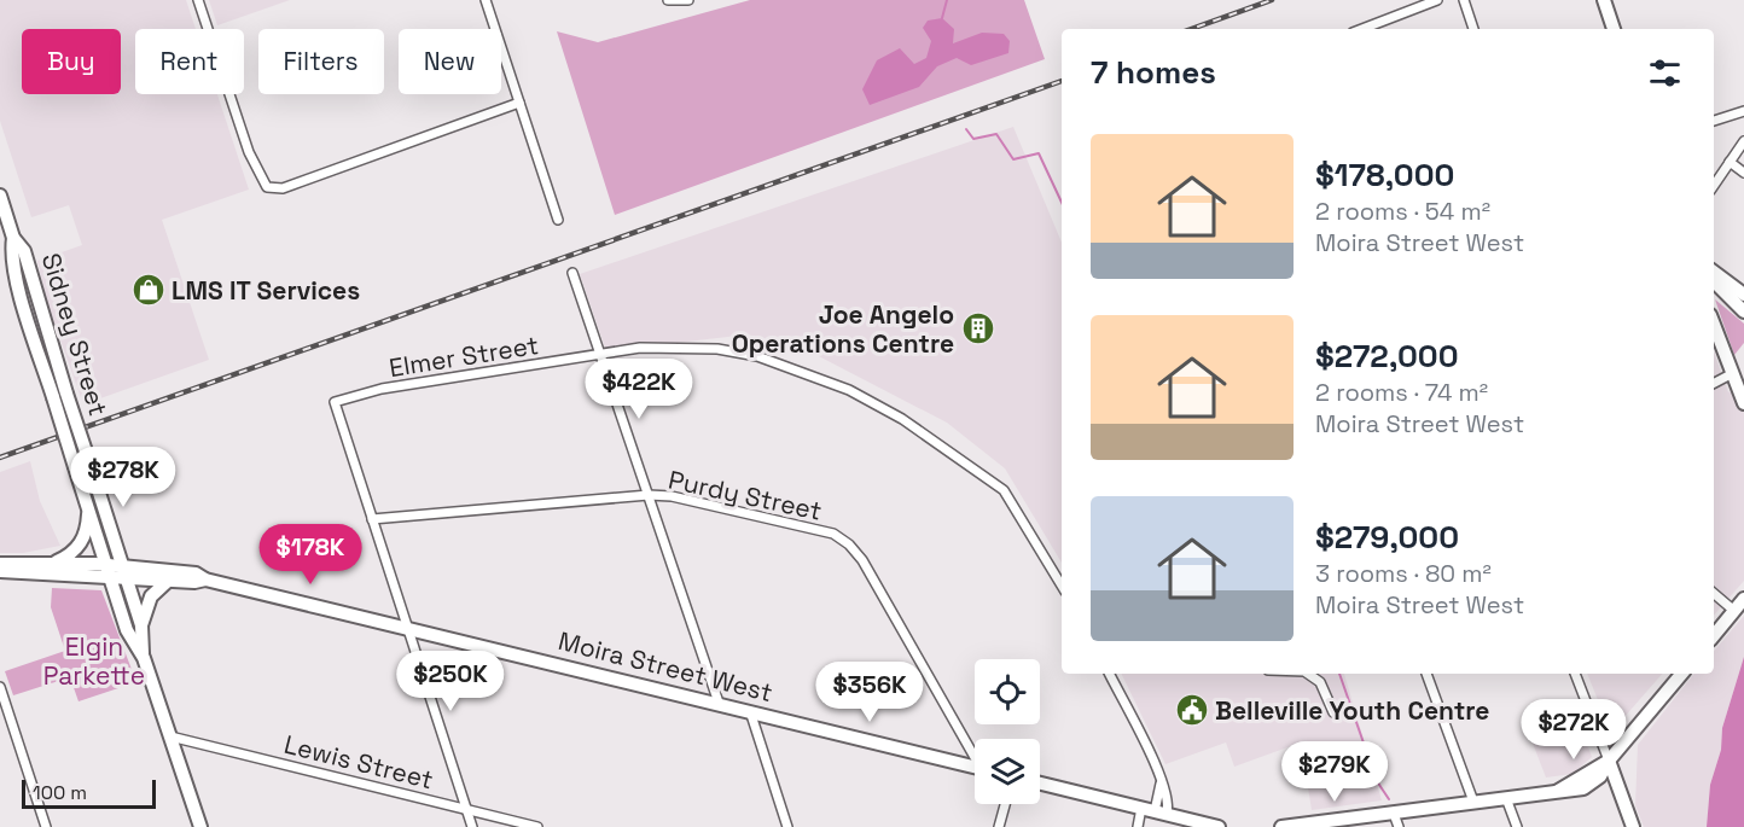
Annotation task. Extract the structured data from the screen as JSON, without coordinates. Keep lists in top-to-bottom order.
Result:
{
  "streets": {
    "main road": ["Sidney Street", "Moira Street West"],
    "street": ["Elmer Street", "Purdy Street", "Lewis Street"]
  },
  "crossings": [
    ["Sidney Street", "Moira Street West"],
    ["Sidney Street", "Lewis Street"],
    ["Elmer Street", "Purdy Street"]
  ],
  "parks": ["Elgin Parkette"],
  "places": {
    "shop": ["LMS IT Services"],
    "building": ["Joe Angelo Operations Centre"],
    "public building": ["Belleville Youth Centre"]
  },
  "scale_bar": "100 m",
  "page": {
    "chip": [
      "Buy",
      "Rent",
      "Filters",
      "New"
    ],
    "heading": "7 homes",
    "list": [
      {
        "name": "$178,000",
        "note": "2 rooms · 54 m² · Moira Street West"
      },
      {
        "name": "$272,000",
        "note": "2 rooms · 74 m² · Moira Street West"
      },
      {
        "name": "$279,000",
        "note": "3 rooms · 80 m² · Moira Street West"
      }
    ],
    "price": [
      "$422K",
      "$278K",
      "$178K",
      "$250K",
      "$356K",
      "$272K",
      "$279K"
    ],
    "scale": "100 m"
  }
}
